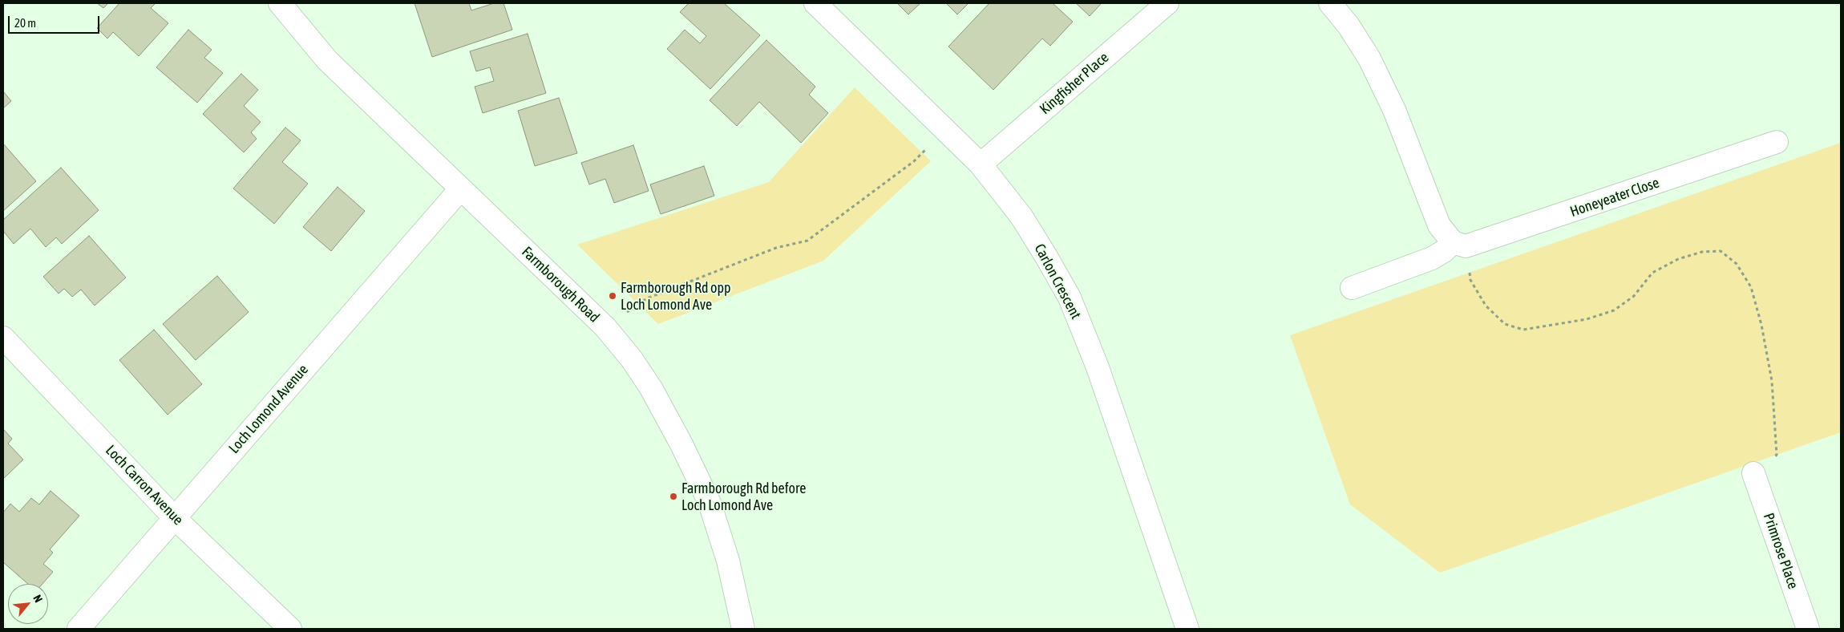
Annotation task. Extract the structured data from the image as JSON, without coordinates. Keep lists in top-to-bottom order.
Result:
{
  "streets": {
    "street": [
      "Kingfisher Place",
      "Honeyeater Close",
      "Carlon Crescent",
      "Farmborough Road",
      "Loch Lomond Avenue",
      "Loch Carron Avenue",
      "Primrose Place"
    ]
  },
  "crossings": [
    ["Kingfisher Place", "Carlon Crescent"],
    ["Farmborough Road", "Loch Lomond Avenue"],
    ["Loch Lomond Avenue", "Loch Carron Avenue"]
  ],
  "places": ["Farmborough Rd opp Loch Lomond Ave", "Farmborough Rd before Loch Lomond Ave"],
  "scale_bar": "20 m",
  "north": "top right"
}
